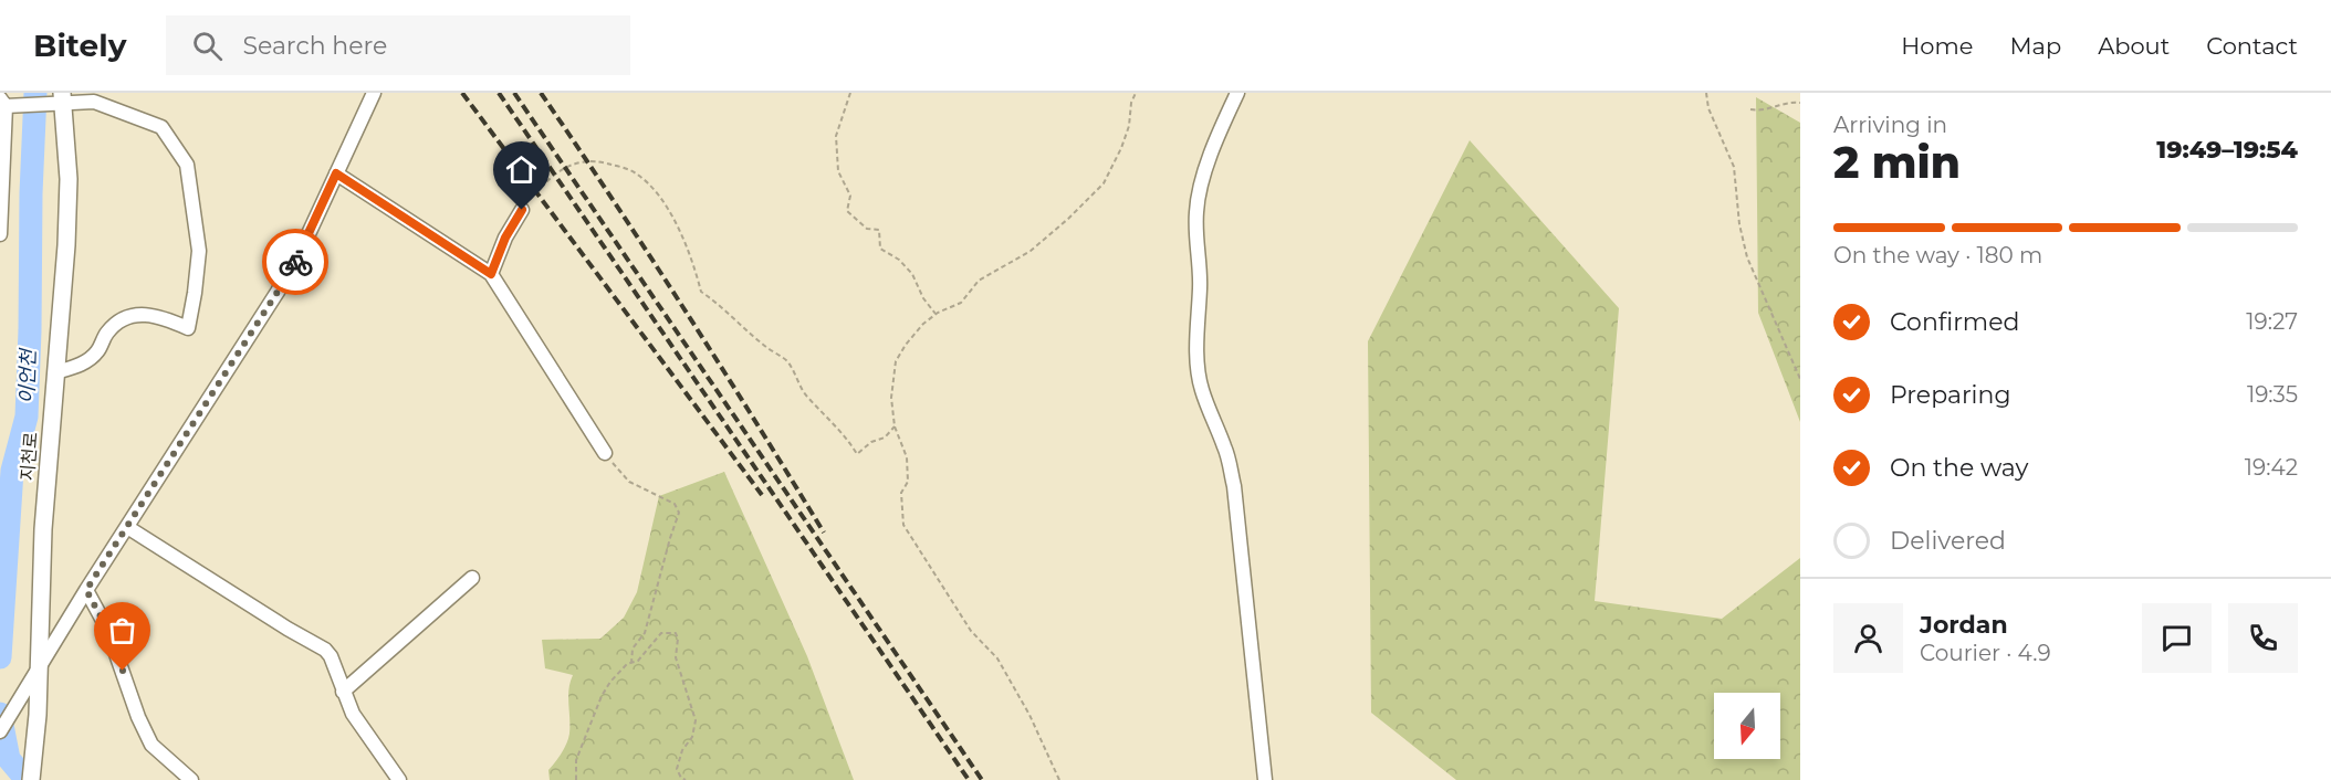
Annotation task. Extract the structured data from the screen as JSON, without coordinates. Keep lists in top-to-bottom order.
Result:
{
  "streets": {
    "main road": ["지천로"]
  },
  "water": ["이언천"],
  "north": "bottom",
  "page": {
    "header": "Bitely",
    "search": "Search here",
    "nav": [
      "Home",
      "Map",
      "About",
      "Contact"
    ],
    "heading": ["2 min", "Arriving in", "19:49–19:54"],
    "panel": ["Jordan", "Courier · 4.9"],
    "bar": "On the way · 180 m",
    "list": [
      ["Confirmed", "19:27"],
      ["Preparing", "19:35"],
      ["On the way", "19:42"],
      "Delivered"
    ]
  }
}
